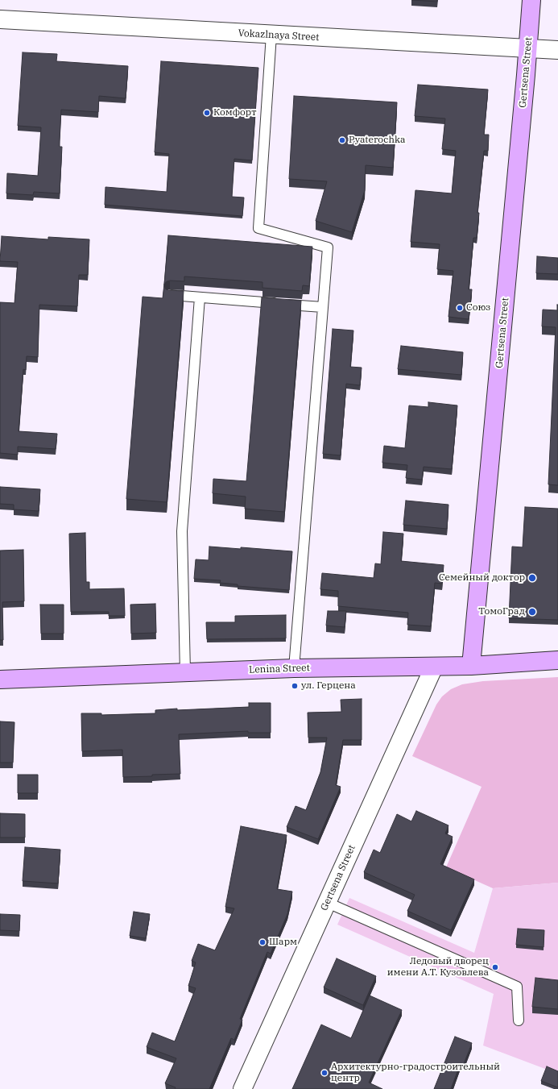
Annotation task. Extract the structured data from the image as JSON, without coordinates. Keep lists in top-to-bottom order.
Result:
{
  "streets": {
    "street": ["Vokazlnaya Street", "Gertsena Street", "Lenina Street"]
  },
  "crossings": [
    ["Vokazlnaya Street", "Gertsena Street"],
    ["Gertsena Street", "Lenina Street"]
  ],
  "places": [
    "Комфорт",
    "Pyaterochka",
    "Союз",
    "Семейный доктор",
    "ТомоГрад",
    "ул. Герцена",
    "Шарм",
    "Ледовый дворец имени А.Т. Кузовлева",
    "Архитектурно-градостроительный центр"
  ]
}
